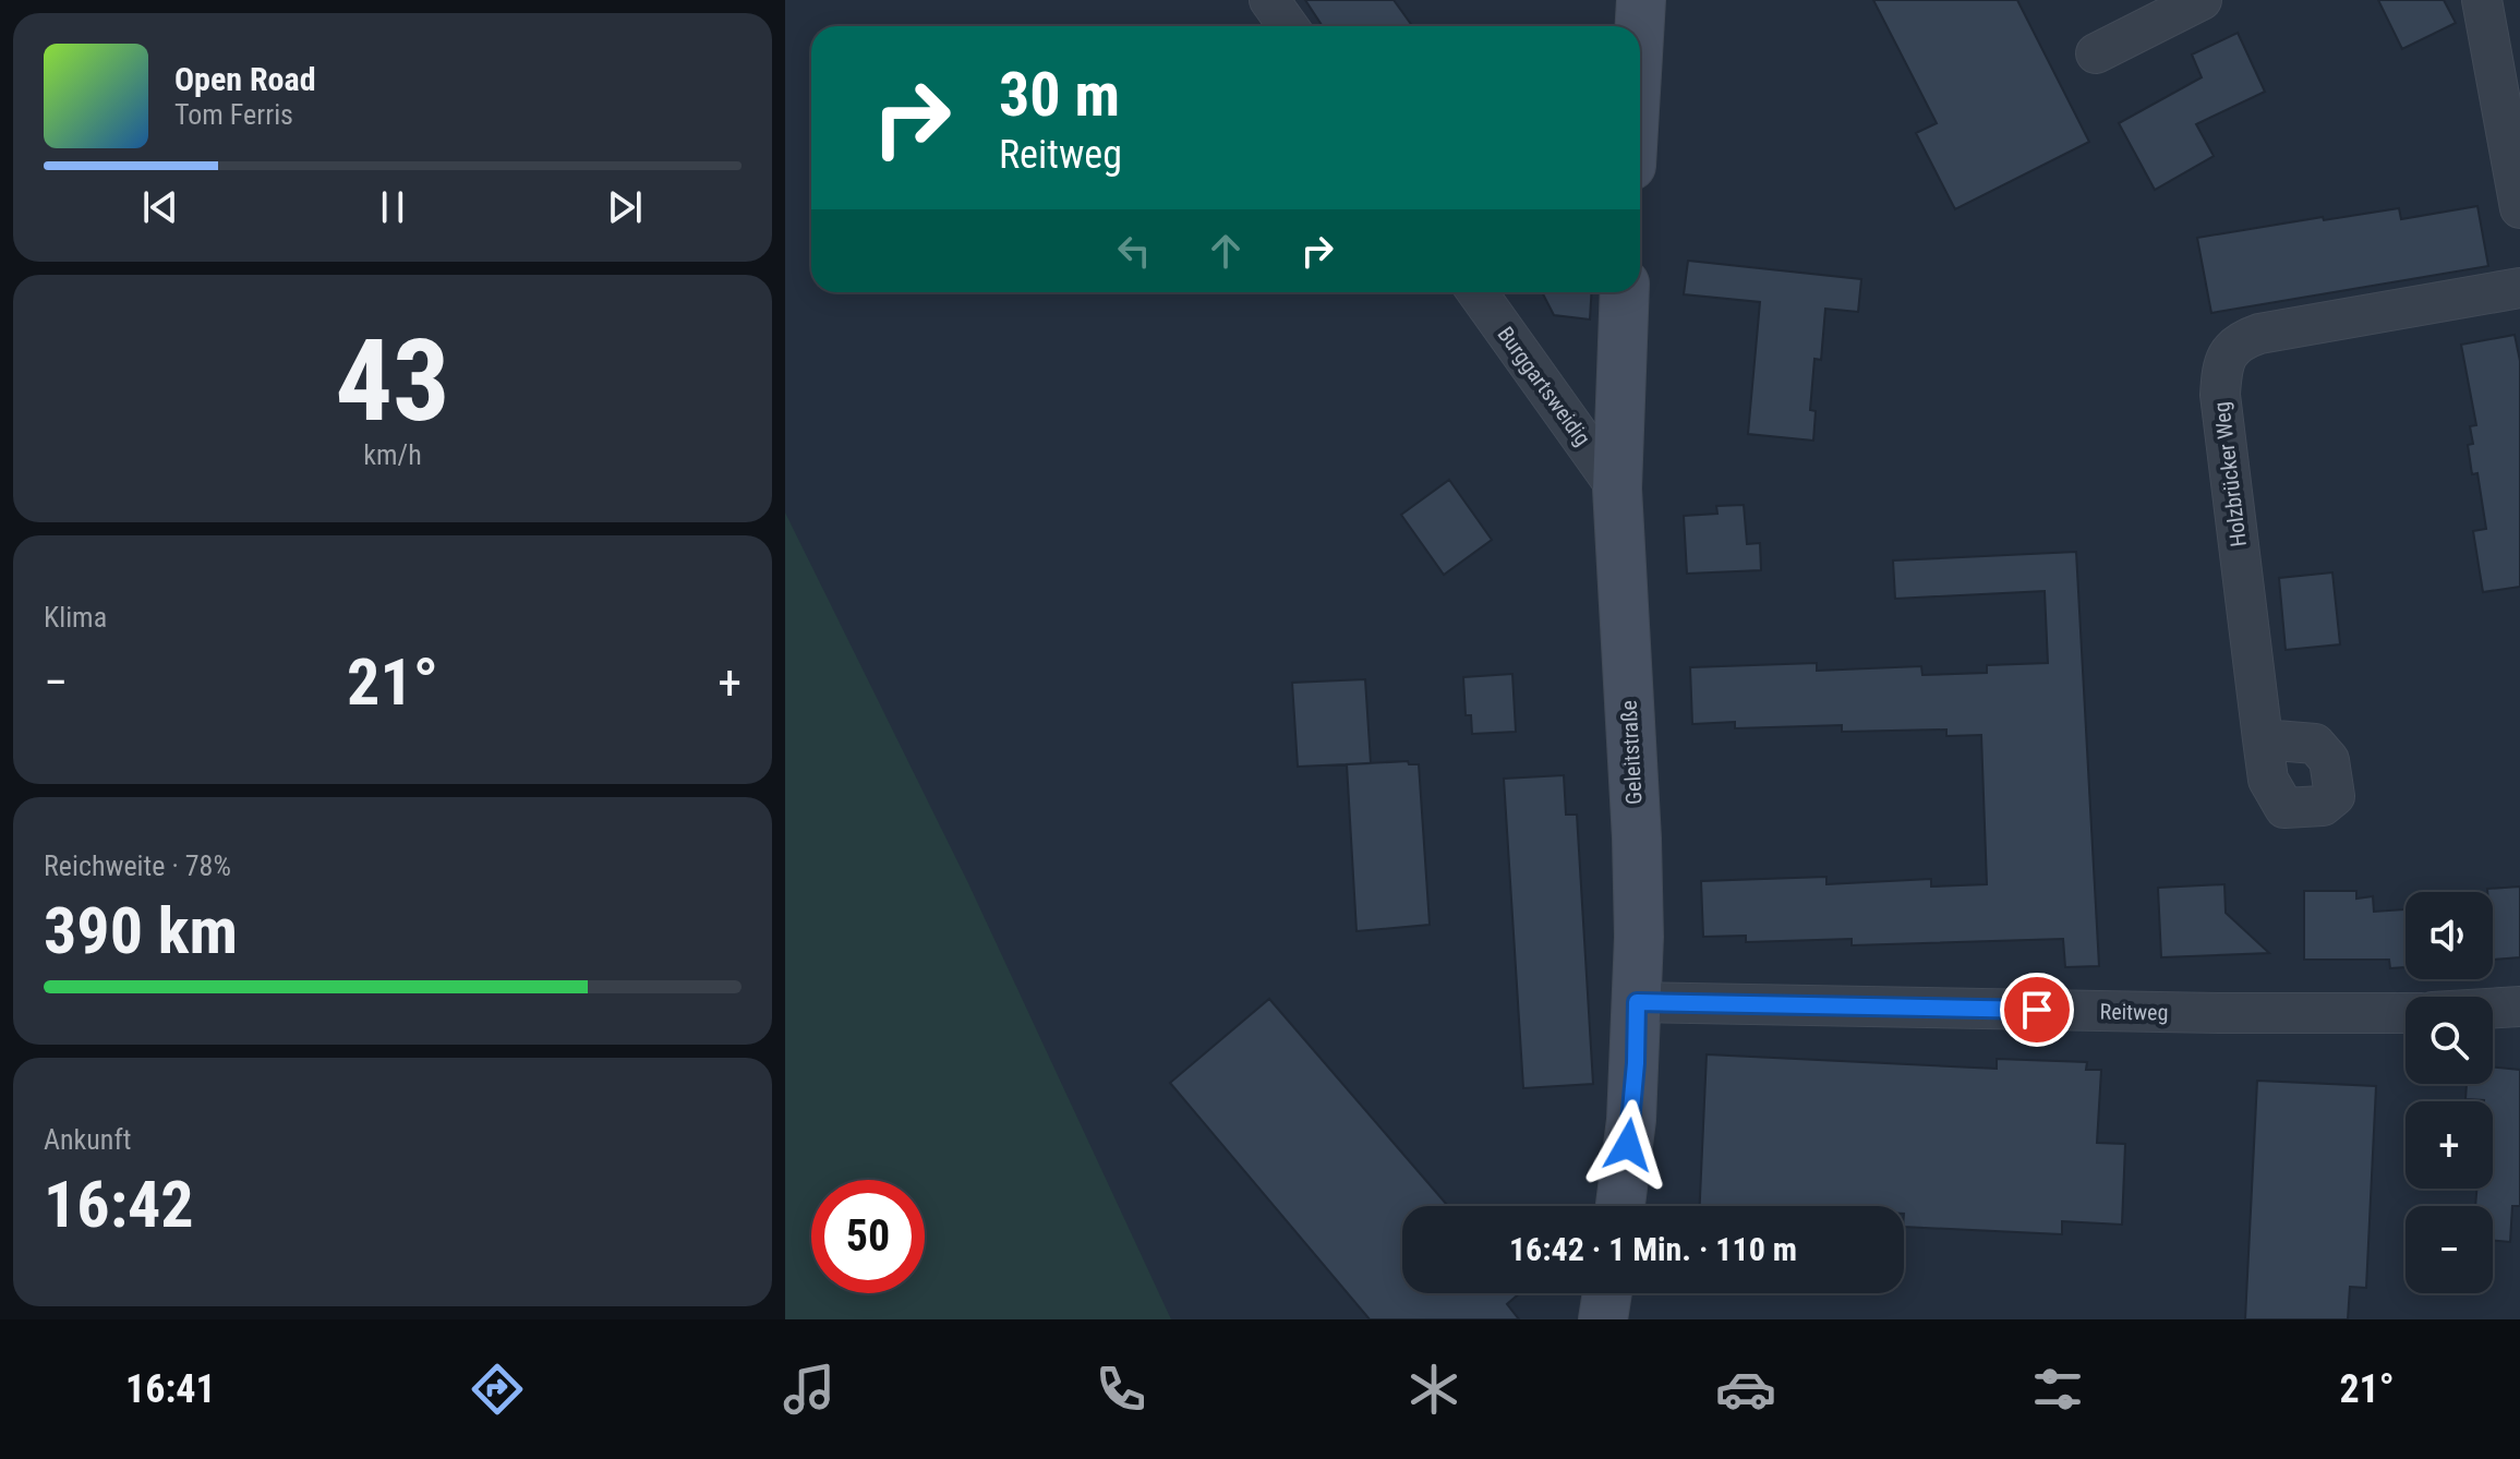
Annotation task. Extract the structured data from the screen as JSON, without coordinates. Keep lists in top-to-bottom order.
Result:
{
  "streets": {
    "main road": ["Geleitstraße"],
    "street": ["Burggartsweidig", "Holzbrücker Weg", "Reitweg"]
  },
  "crossings": [
    ["Burggartsweidig", "Geleitstraße"],
    ["Geleitstraße", "Reitweg"]
  ],
  "page": {
    "turn": ["30 m", "Reitweg"],
    "song": ["Open Road", "Tom Ferris"],
    "tile": [
      ["43", "km/h"],
      "Klima",
      ["Reichweite · 78%", "390 km"],
      ["Ankunft", "16:42"]
    ],
    "heat": ["−", "21°", "+"],
    "map_buttons": ["+", "−"],
    "limit": "50",
    "trip": "16:42 · 1 Min. · 110 m",
    "tabs": ["16:41", "21°"]
  }
}
